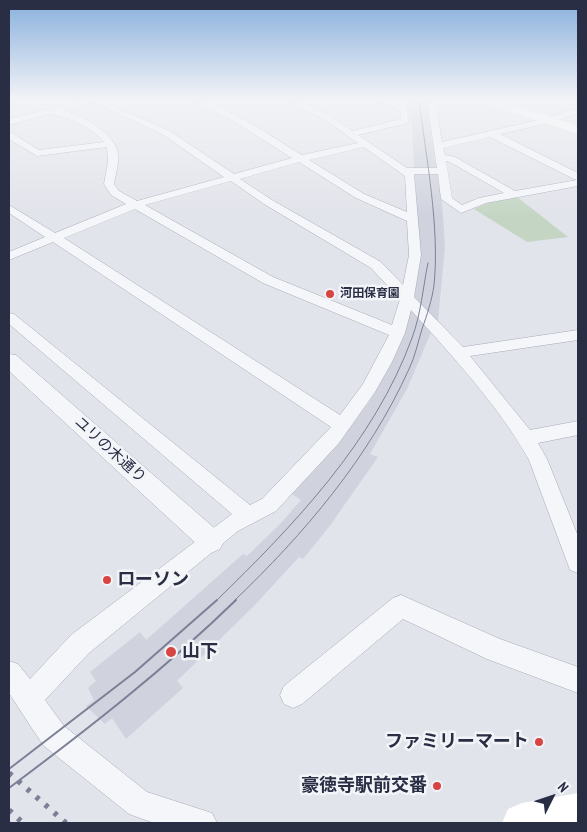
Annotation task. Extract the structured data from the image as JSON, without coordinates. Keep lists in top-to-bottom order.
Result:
{
  "streets": {
    "street": ["ユリの木通り"]
  },
  "places": [
    "河田保育園",
    "ローソン",
    "山下",
    "ファミリーマート",
    "豪徳寺駅前交番"
  ],
  "north": "top right"
}
